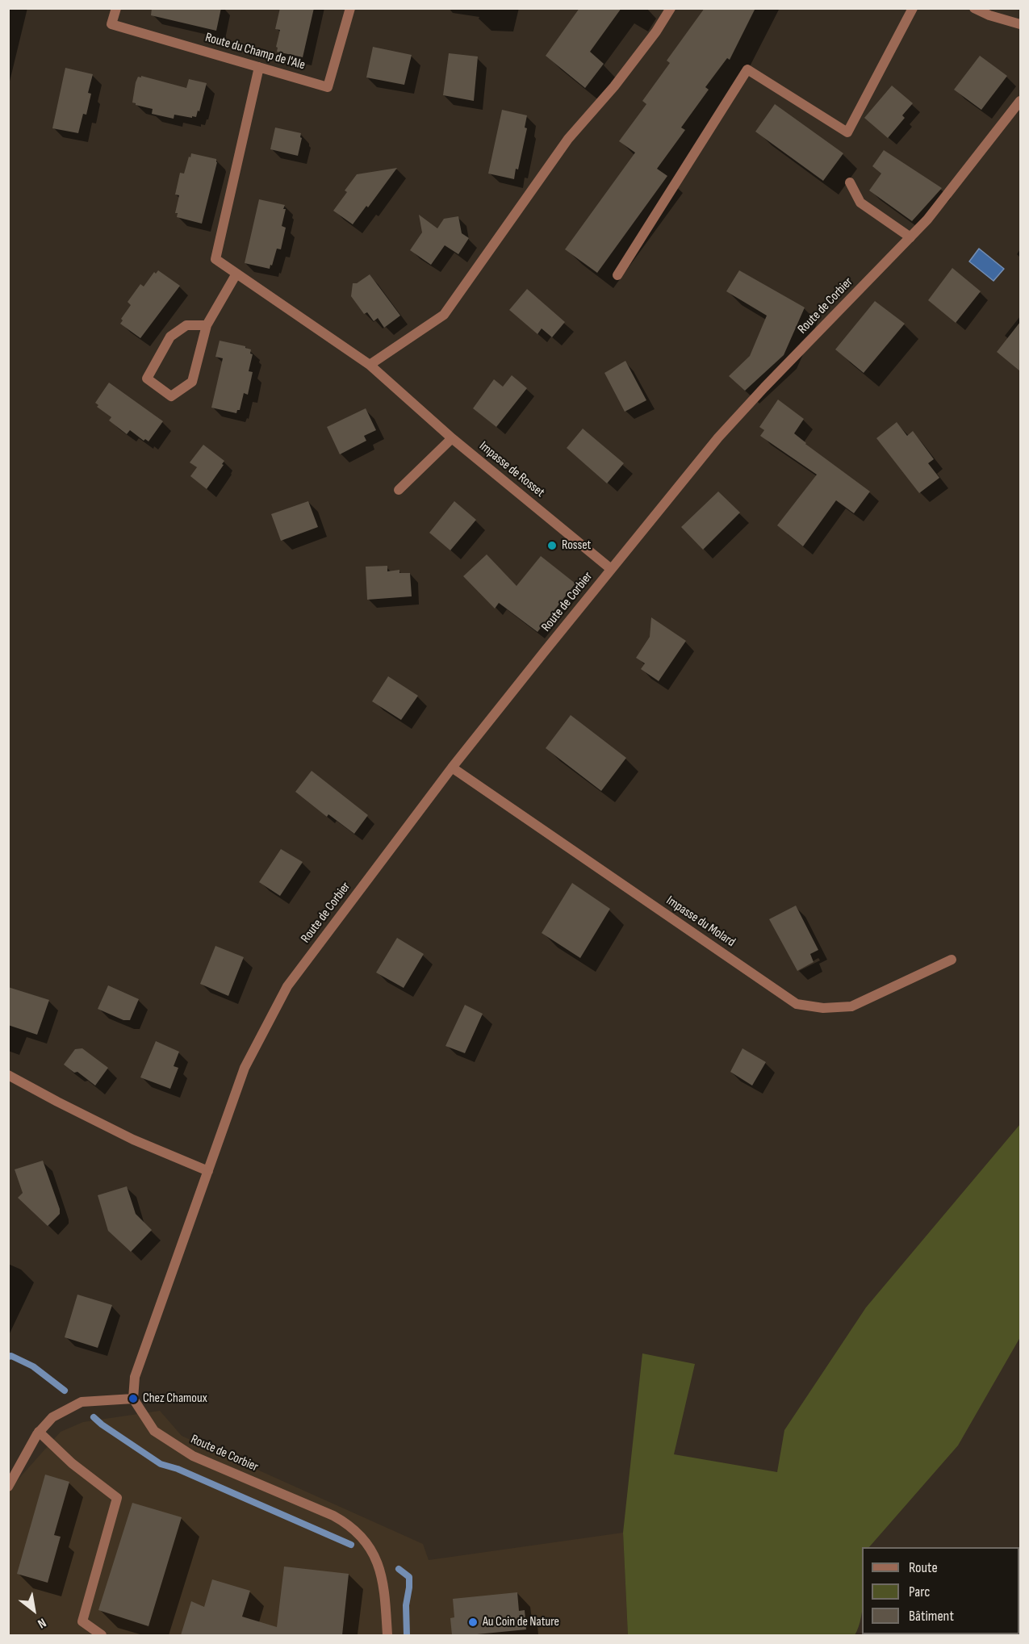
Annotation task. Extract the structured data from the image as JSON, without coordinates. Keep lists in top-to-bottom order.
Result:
{
  "streets": {
    "street": [
      "Route du Champ de l'Ale",
      "Route de Corbier",
      "Impasse de Rosset",
      "Impasse du Molard"
    ]
  },
  "crossings": [
    ["Route du Champ de l'Ale", "Impasse de Rosset"],
    ["Route de Corbier", "Impasse de Rosset"],
    ["Route de Corbier", "Impasse du Molard"]
  ],
  "places": ["Rosset", "Chez Chamoux", "Au Coin de Nature"],
  "legend": ["Route", "Parc", "Bâtiment"],
  "north": "bottom right"
}
